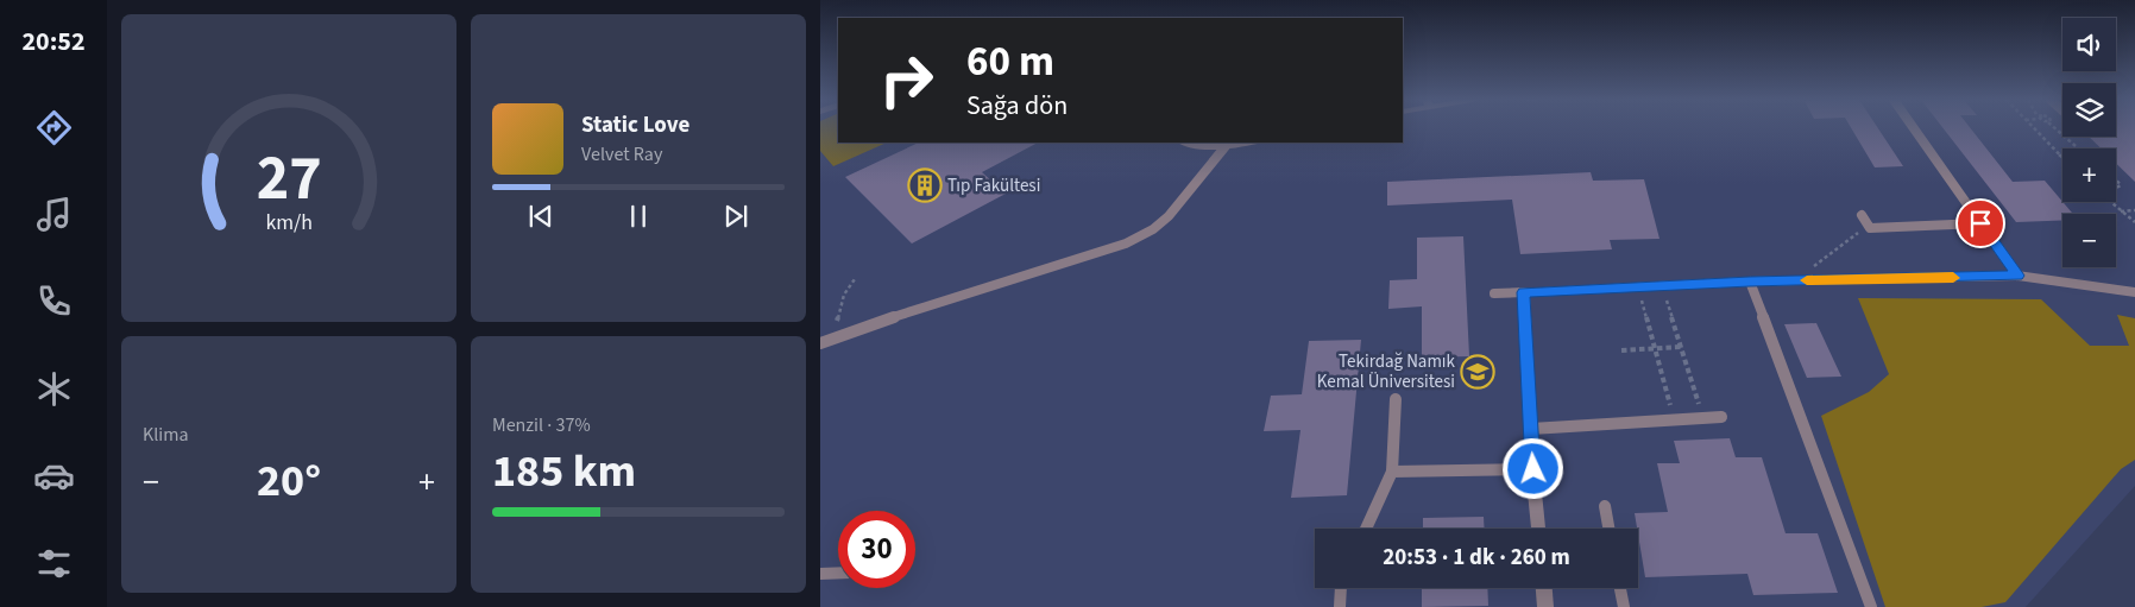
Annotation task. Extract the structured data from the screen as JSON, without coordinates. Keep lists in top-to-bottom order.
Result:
{
  "places": {
    "building": ["Tıp Fakültesi"],
    "school or university": ["Tekirdağ Namık Kemal Üniversitesi"]
  },
  "page": {
    "tabs": "20:52",
    "map_buttons": ["+", "−"],
    "turn": ["60 m", "Sağa dön"],
    "song": ["Static Love", "Velvet Ray"],
    "tile": [
      "Klima",
      ["Menzil · 37%", "185 km"]
    ],
    "heat": ["−", "20°", "+"],
    "limit": "30",
    "trip": "20:53 · 1 dk · 260 m",
    "gauge": ["27", "km/h"]
  }
}
